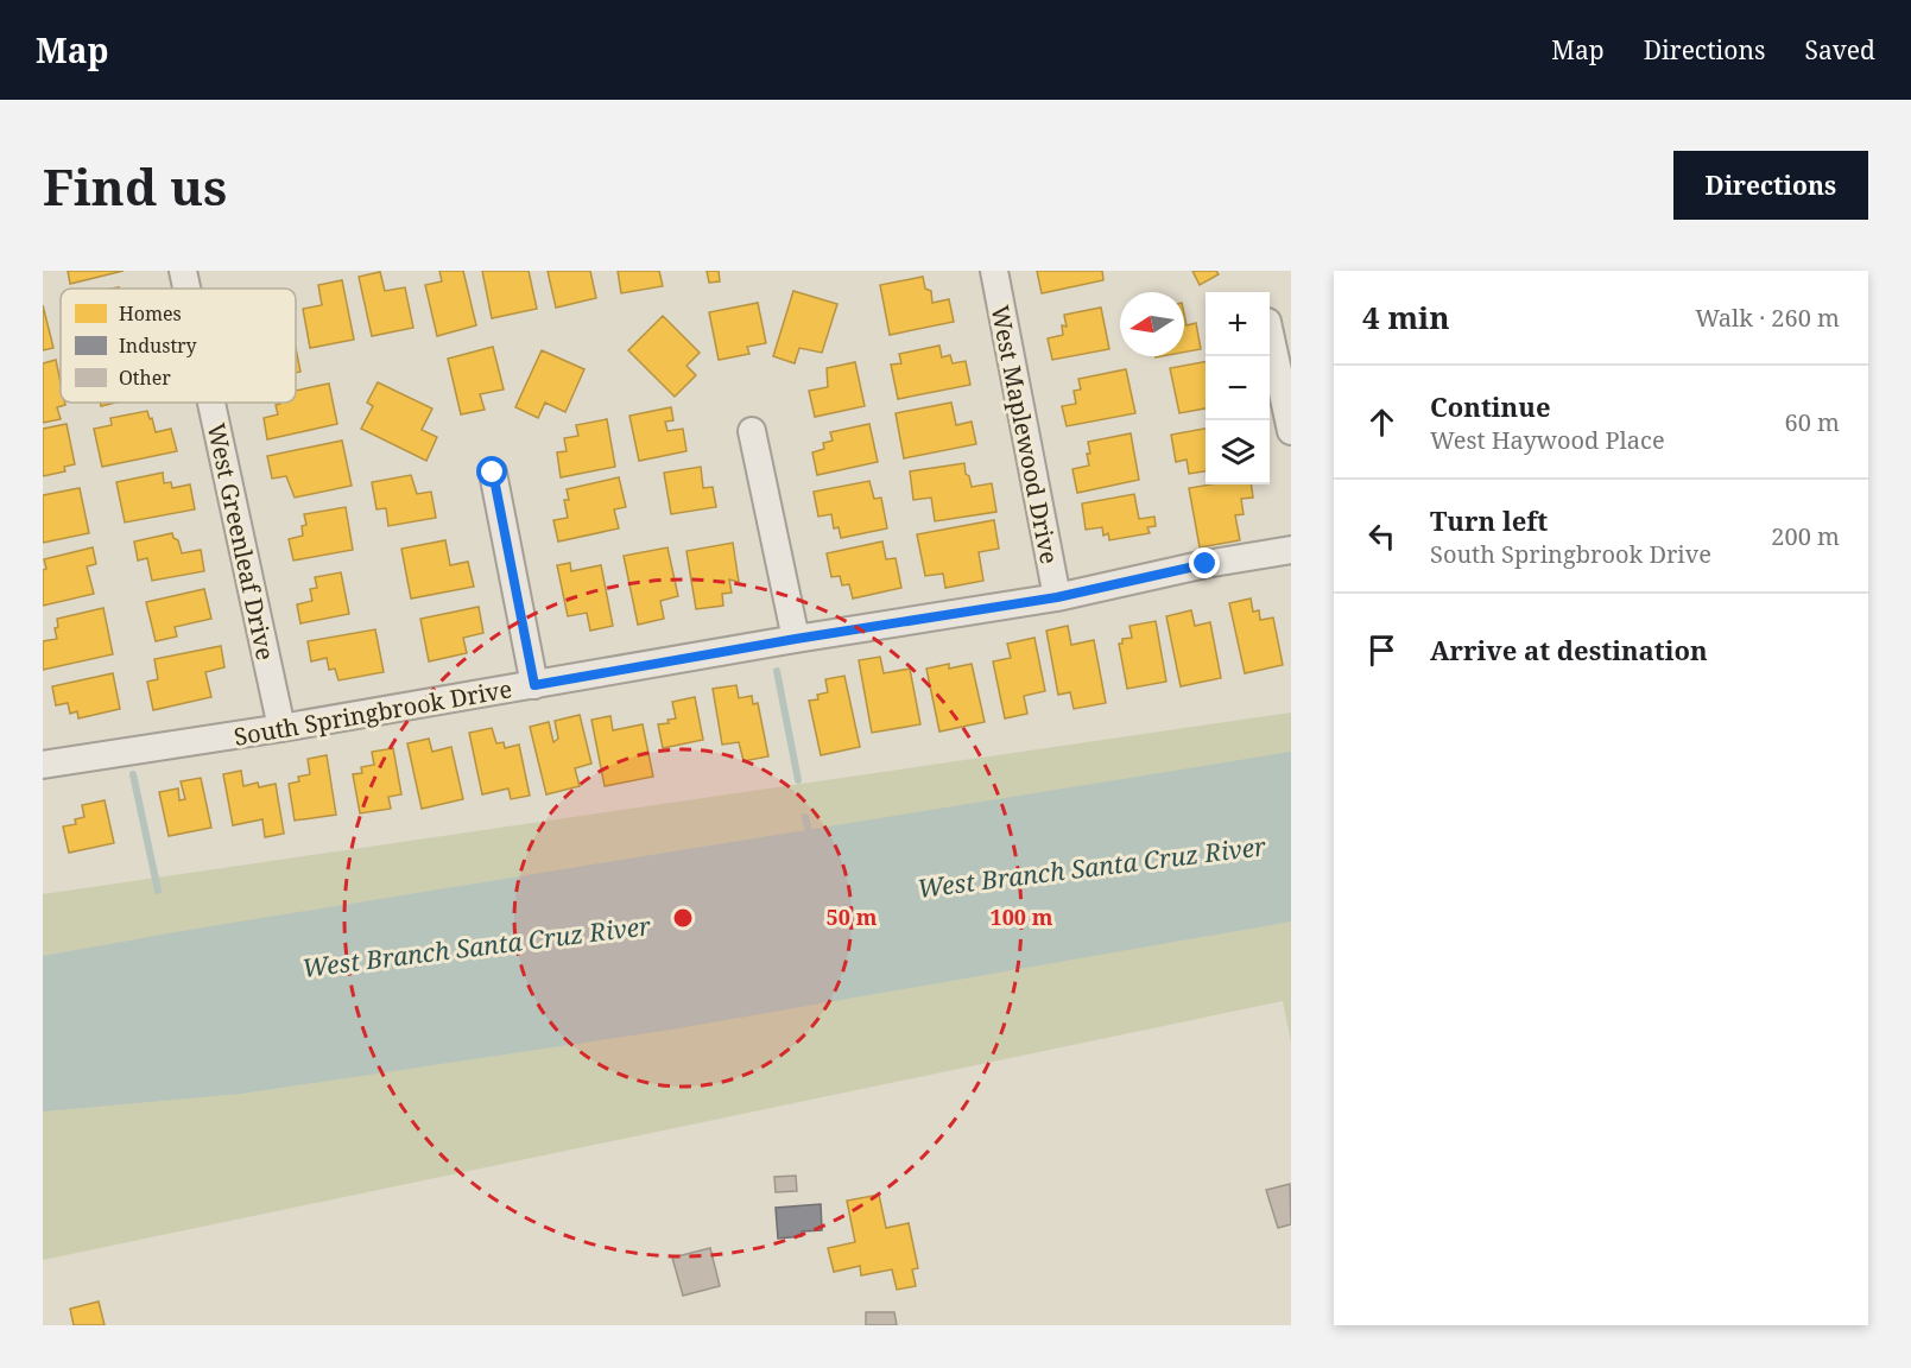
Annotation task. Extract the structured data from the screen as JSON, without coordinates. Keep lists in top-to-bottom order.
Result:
{
  "streets": {
    "street": ["West Maplewood Drive", "West Greenleaf Drive", "South Springbrook Drive"]
  },
  "crossings": [
    ["West Maplewood Drive", "South Springbrook Drive"],
    ["West Greenleaf Drive", "South Springbrook Drive"]
  ],
  "water": ["West Branch Santa Cruz River"],
  "legend": ["Homes", "Industry", "Other"],
  "north": "left",
  "page": {
    "header": "Map",
    "nav": ["Map", "Directions", "Saved"],
    "buttons": "Directions",
    "title": "Find us",
    "heading": ["4 min", "Walk · 260 m"],
    "map_buttons": ["+", "−"],
    "list": [
      ["Continue", "West Haywood Place", "60 m"],
      ["Turn left", "South Springbrook Drive", "200 m"],
      "Arrive at destination"
    ]
  },
  "rings": ["50 m", "100 m"]
}
